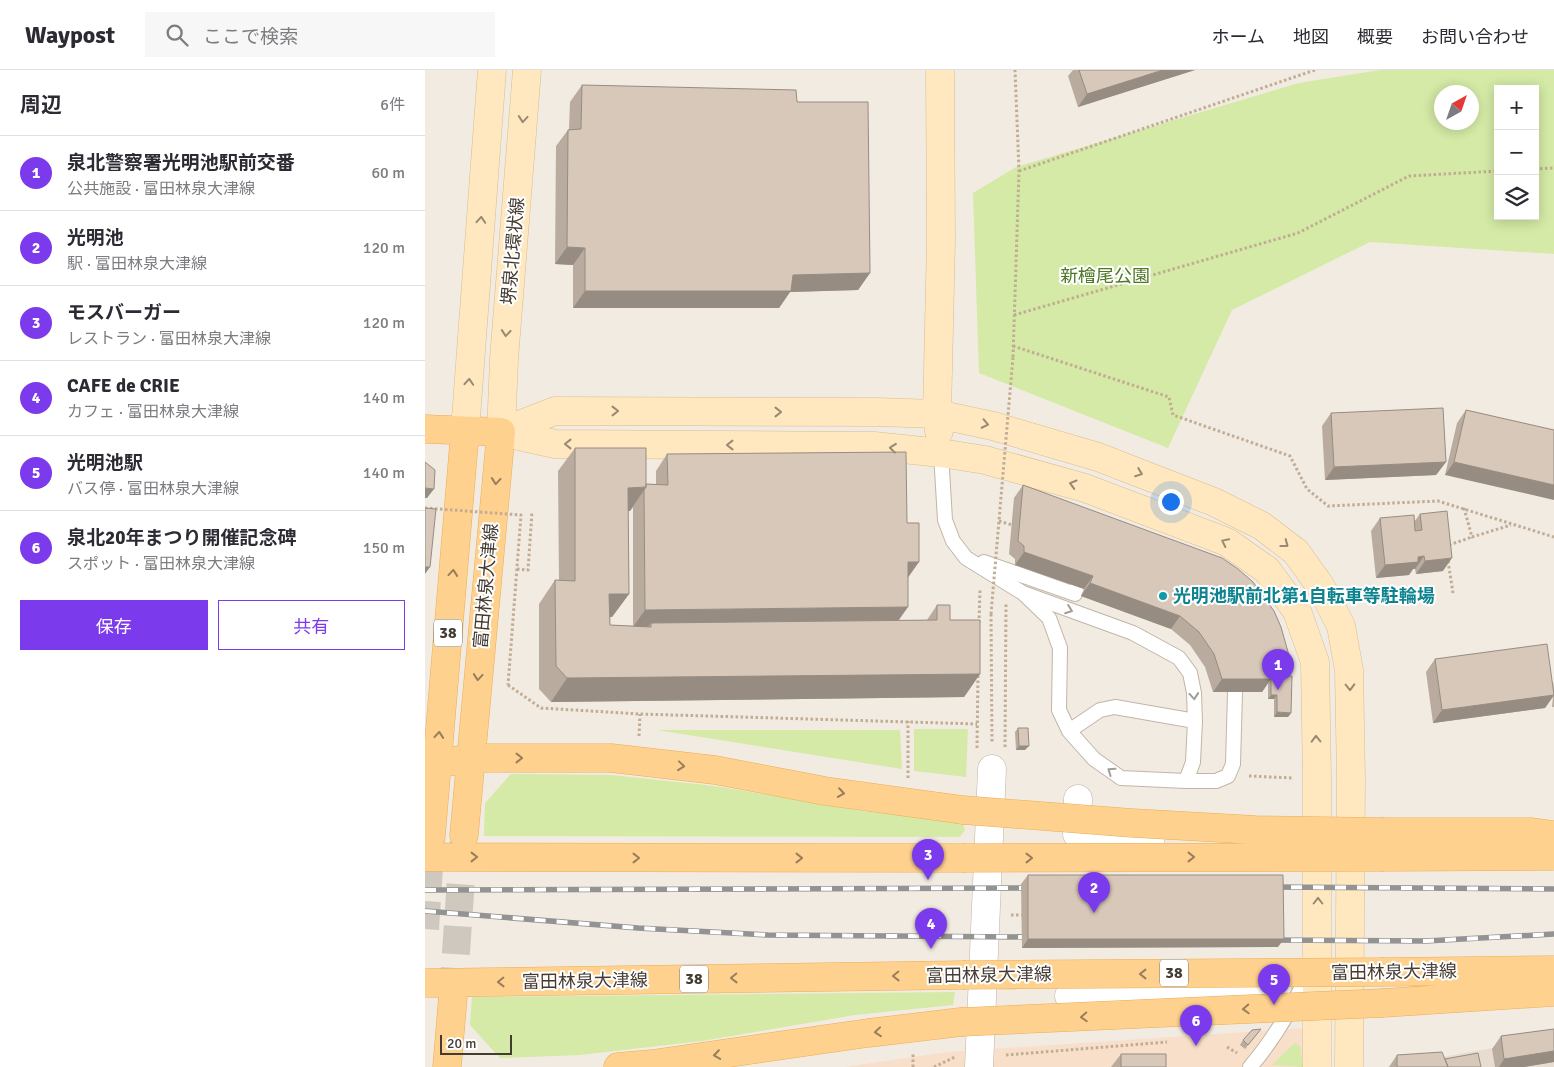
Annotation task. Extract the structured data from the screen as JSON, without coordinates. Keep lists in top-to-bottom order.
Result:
{
  "streets": {
    "main road": ["富田林泉大津線", "38"],
    "street": ["堺泉北環状線"]
  },
  "crossings": [
    ["堺泉北環状線", "富田林泉大津線"]
  ],
  "parks": ["新檜尾公園"],
  "places": ["光明池駅前北第1自転車等駐輪場"],
  "scale_bar": "20 m",
  "north": "top right",
  "page": {
    "header": "Waypost",
    "search": "ここで検索",
    "nav": [
      "ホーム",
      "地図",
      "概要",
      "お問い合わせ"
    ],
    "heading": ["周辺", "6件"],
    "map_buttons": ["+", "−"],
    "list": [
      {
        "mark": "1",
        "name": "泉北警察署光明池駅前交番",
        "note": "公共施設 · 富田林泉大津線",
        "value": "60 m"
      },
      {
        "mark": "2",
        "name": "光明池",
        "note": "駅 · 富田林泉大津線",
        "value": "120 m"
      },
      {
        "mark": "3",
        "name": "モスバーガー",
        "note": "レストラン · 富田林泉大津線",
        "value": "120 m"
      },
      {
        "mark": "4",
        "name": "CAFE de CRIE",
        "note": "カフェ · 富田林泉大津線",
        "value": "140 m"
      },
      {
        "mark": "5",
        "name": "光明池駅",
        "note": "バス停 · 富田林泉大津線",
        "value": "140 m"
      },
      {
        "mark": "6",
        "name": "泉北20年まつり開催記念碑",
        "note": "スポット · 富田林泉大津線",
        "value": "150 m"
      }
    ],
    "buttons": ["保存", "共有"],
    "pins": [
      "1",
      "3",
      "2",
      "4",
      "5",
      "6"
    ],
    "scale": "20 m"
  }
}
